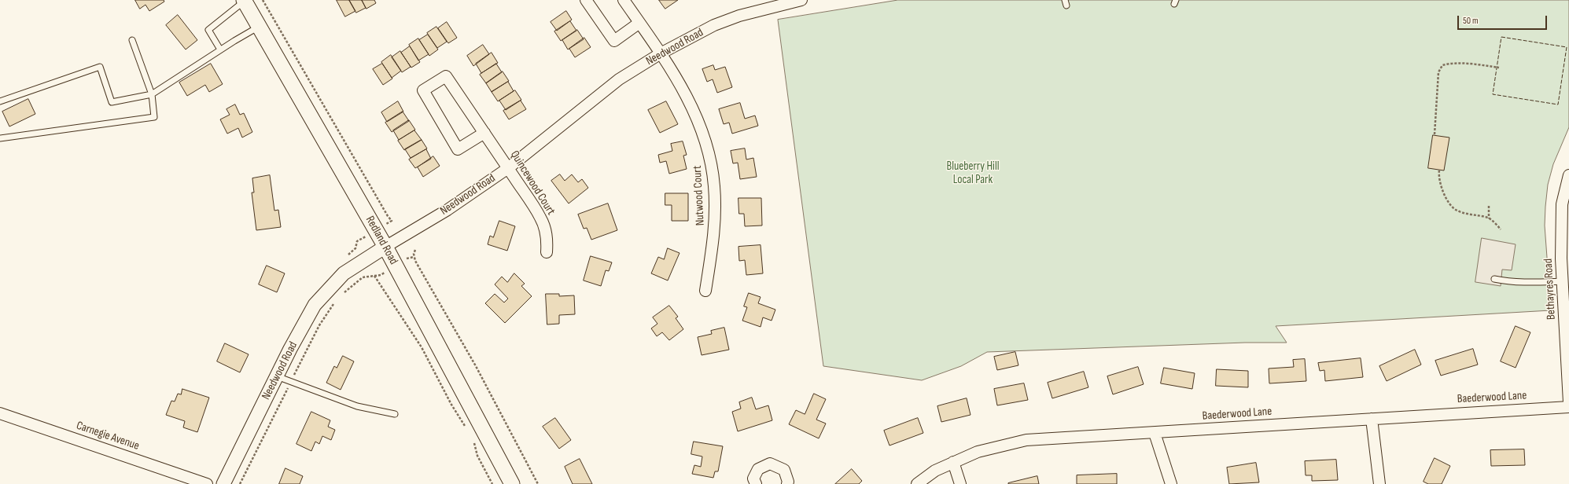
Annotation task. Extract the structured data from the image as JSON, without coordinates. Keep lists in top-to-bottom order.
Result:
{
  "streets": {
    "main road": ["Redland Road"],
    "street": [
      "Needwood Road",
      "Quincewood Court",
      "Nutwood Court",
      "Bethayres Road",
      "Baederwood Lane",
      "Carnegie Avenue"
    ]
  },
  "crossings": [
    ["Needwood Road", "Quincewood Court"],
    ["Needwood Road", "Nutwood Court"],
    ["Needwood Road", "Redland Road"]
  ],
  "parks": ["Blueberry Hill Local Park"],
  "scale_bar": "50 m"
}
